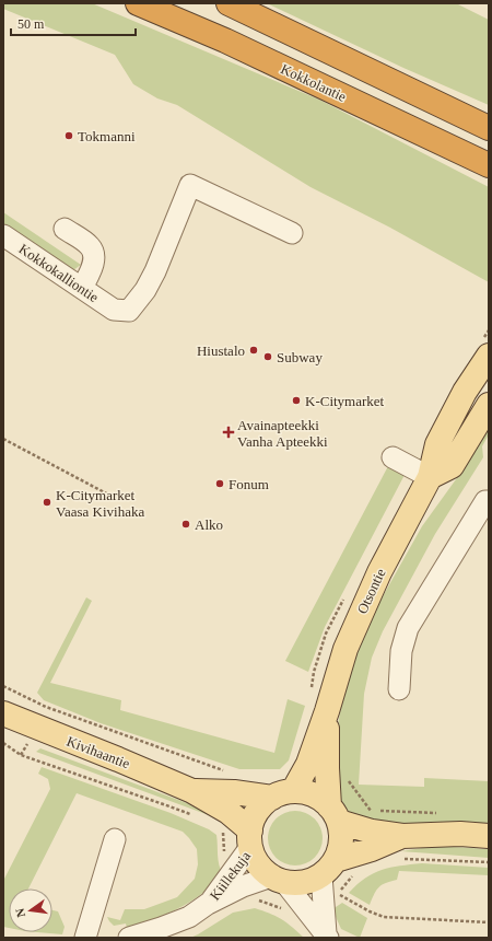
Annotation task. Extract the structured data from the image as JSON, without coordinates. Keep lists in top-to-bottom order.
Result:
{
  "streets": {
    "highway": ["Kokkolantie"],
    "main road": ["Otsontie", "Kivihaantie"],
    "street": ["Kokkokalliontie", "Kiillekuja"]
  },
  "crossings": [
    ["Otsontie", "Kivihaantie"],
    ["Otsontie", "Kiillekuja"],
    ["Kivihaantie", "Kiillekuja"]
  ],
  "places": {
    "other": [
      "Tokmanni",
      "Hiustalo",
      "Subway",
      "K-Citymarket",
      "Fonum",
      "K-Citymarket Vaasa Kivihaka",
      "Alko"
    ],
    "health": ["Avainapteekki Vanha Apteekki"]
  },
  "scale_bar": "50 m",
  "north": "left"
}
